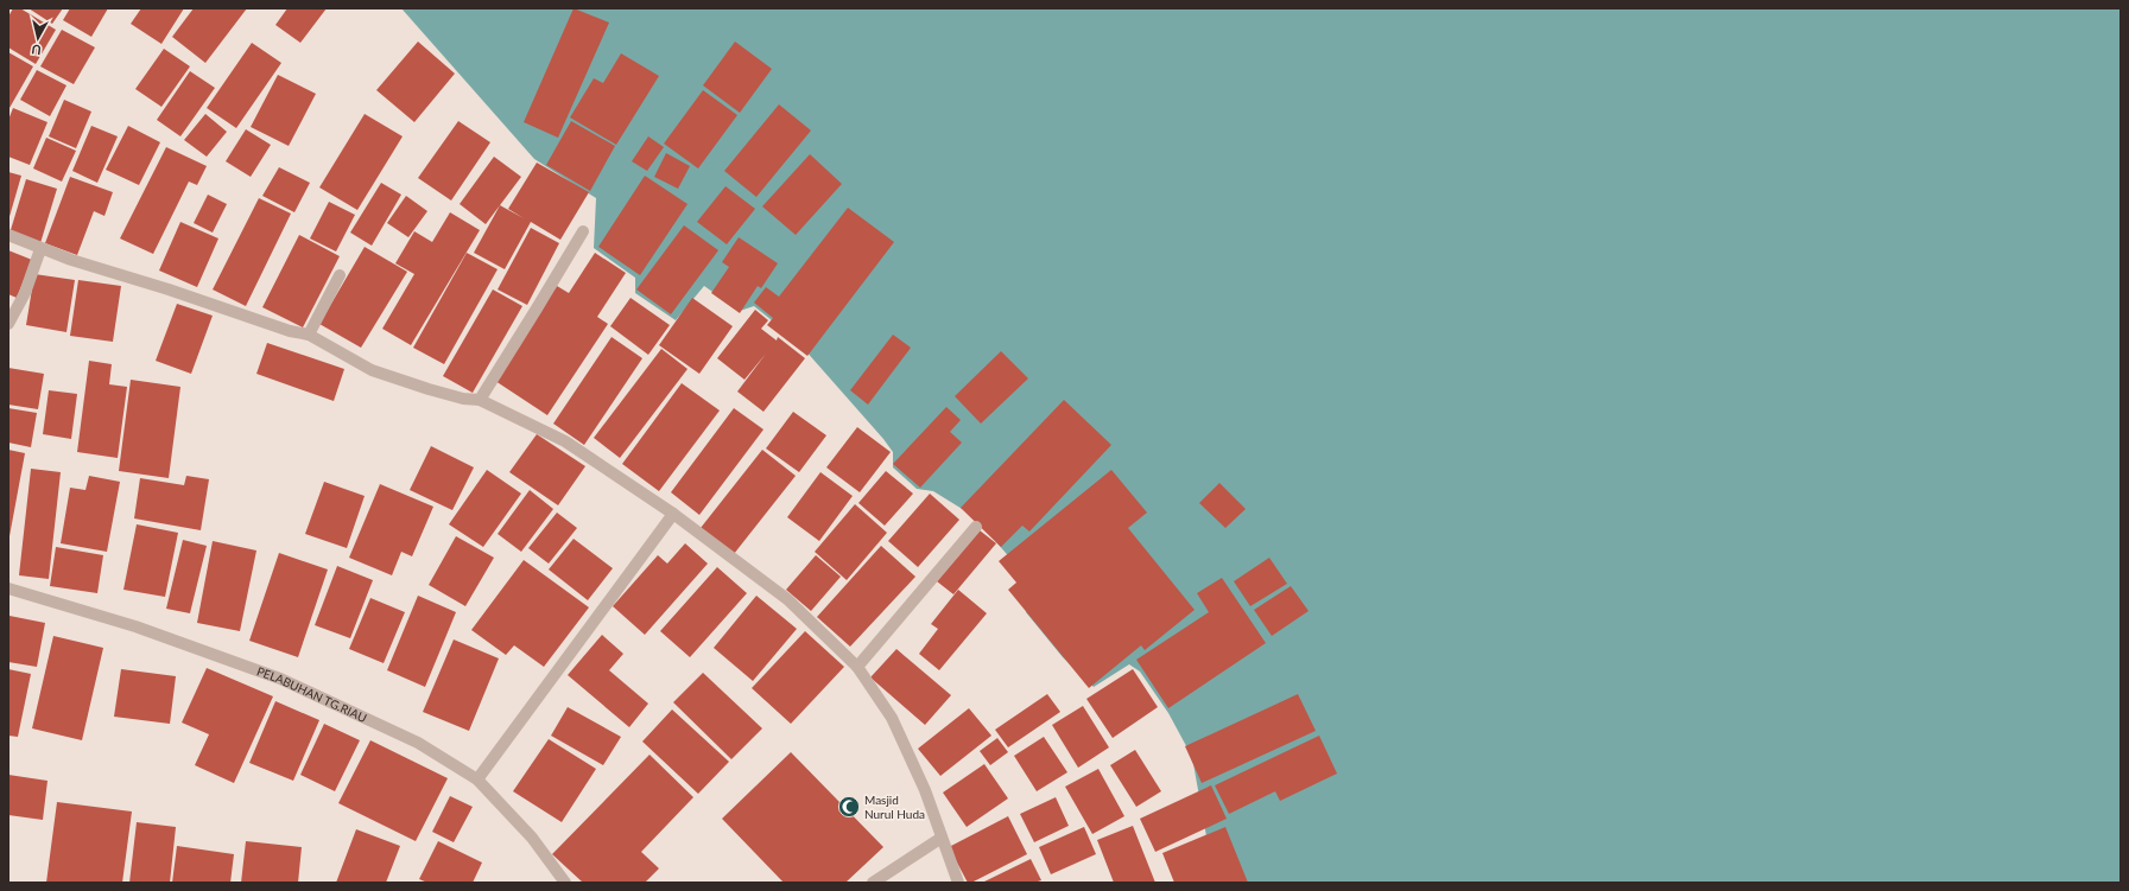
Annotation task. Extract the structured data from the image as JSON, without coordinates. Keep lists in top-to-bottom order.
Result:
{
  "streets": {
    "street": ["PELABUHAN TG.RIAU"]
  },
  "places": {
    "mosque": ["Masjid Nurul Huda"]
  },
  "north": "bottom"
}
